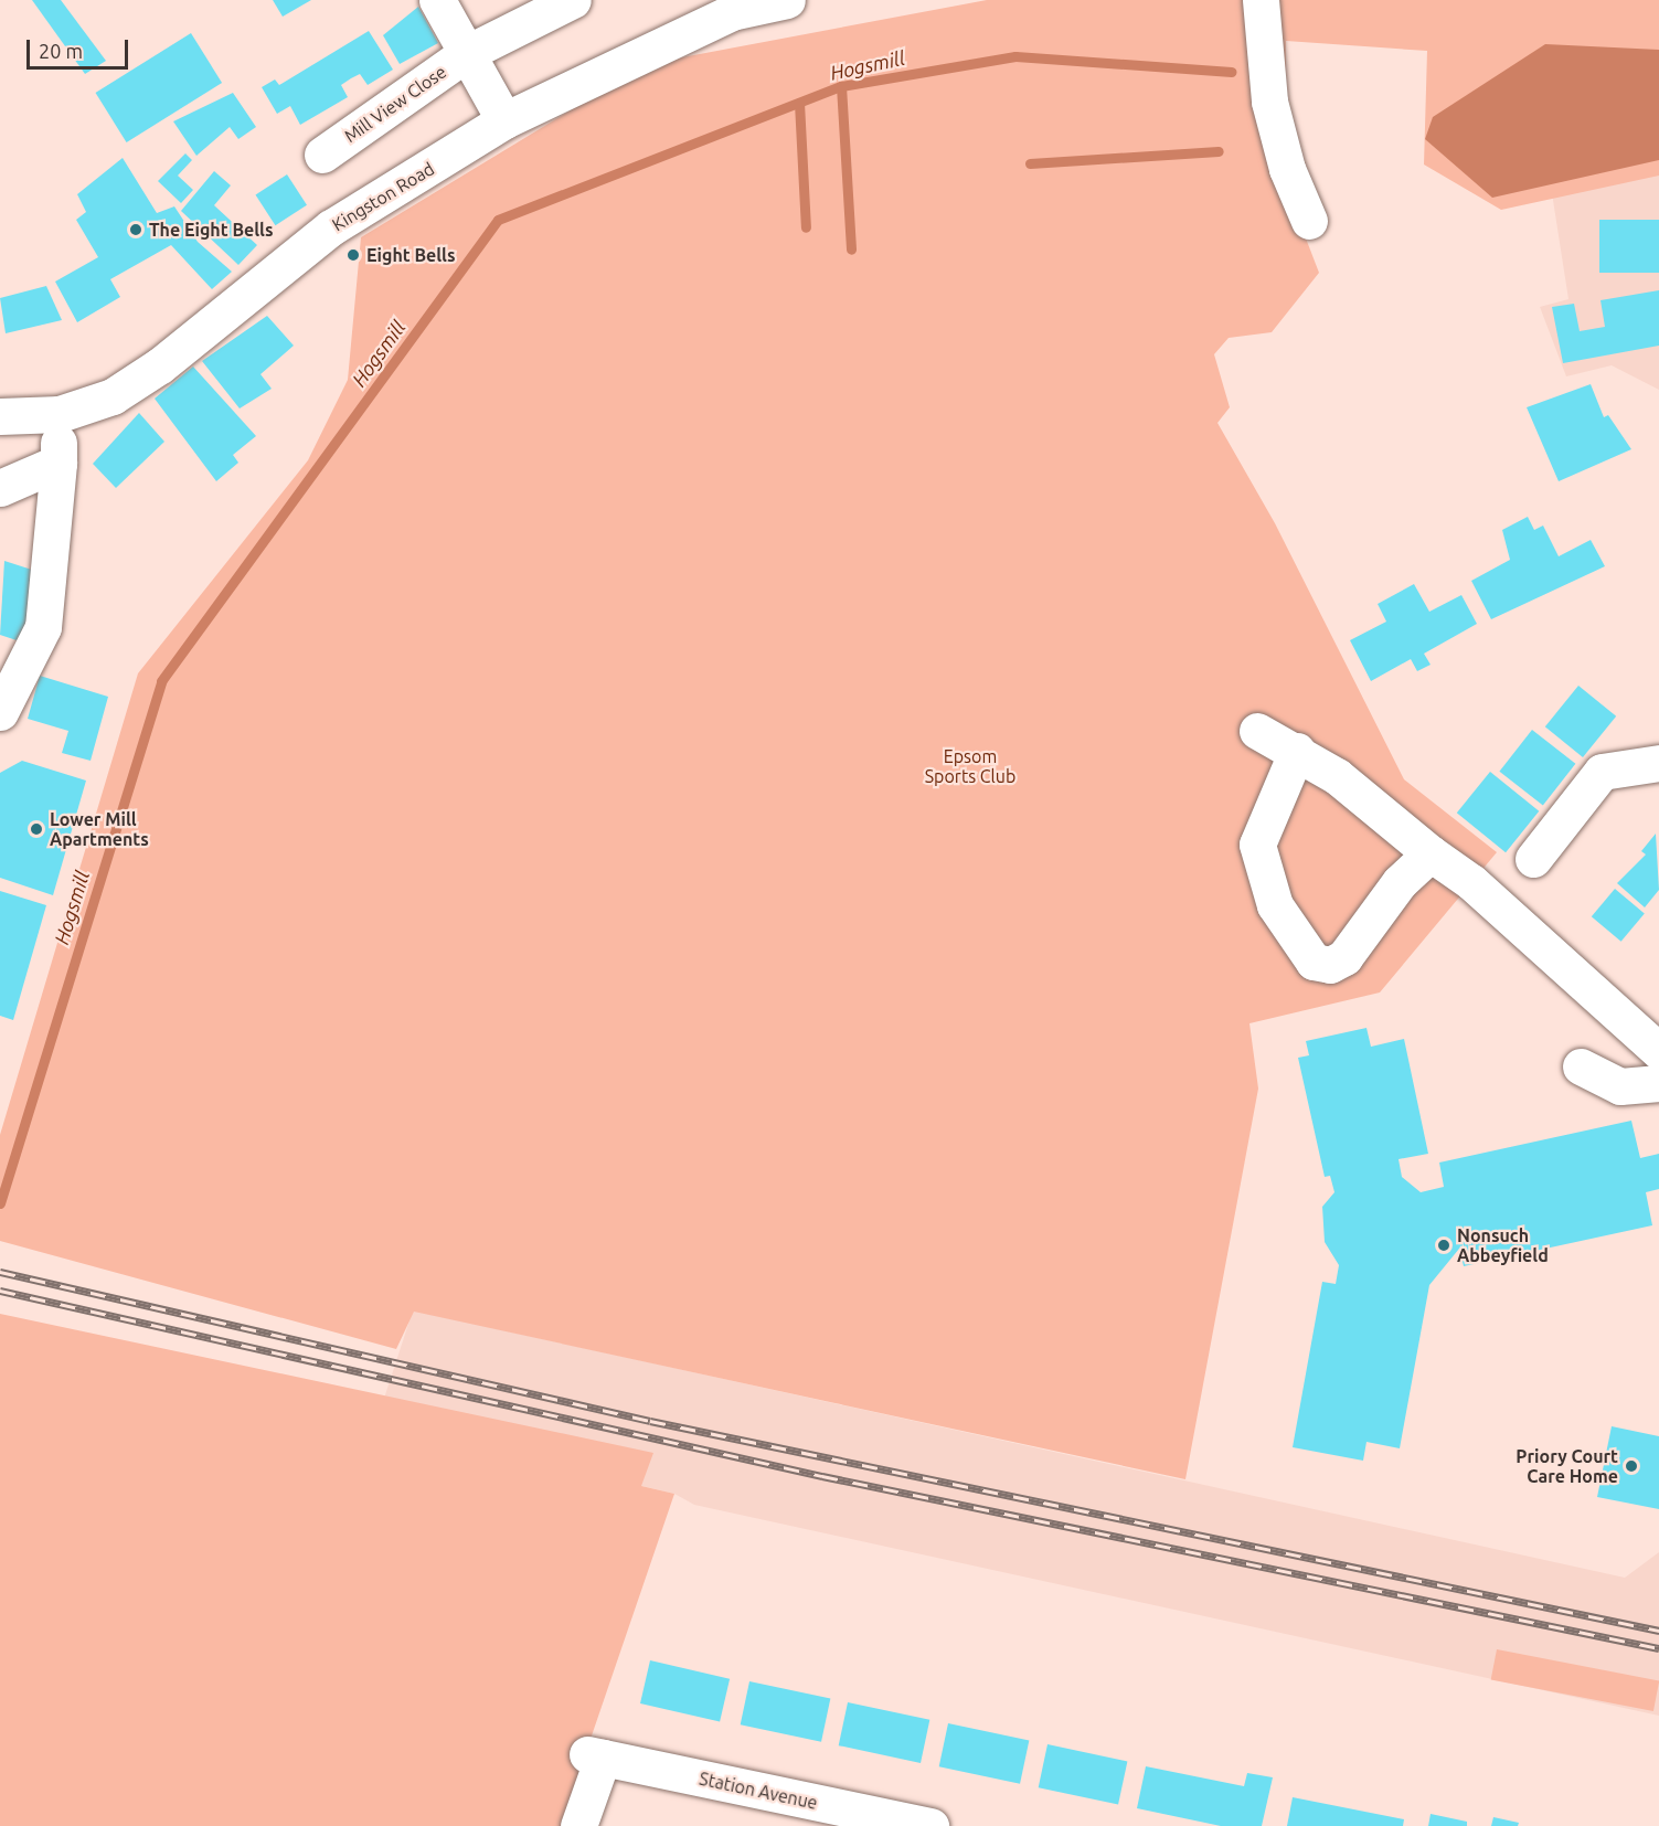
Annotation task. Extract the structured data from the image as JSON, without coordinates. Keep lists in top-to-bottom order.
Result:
{
  "streets": {
    "street": ["Mill View Close", "Kingston Road", "Station Avenue"]
  },
  "crossings": [
    ["Mill View Close", "Kingston Road"]
  ],
  "water": ["Hogsmill"],
  "parks": ["Epsom Sports Club"],
  "places": [
    "The Eight Bells",
    "Eight Bells",
    "Lower Mill Apartments",
    "Nonsuch Abbeyfield",
    "Priory Court Care Home"
  ],
  "scale_bar": "20 m"
}
